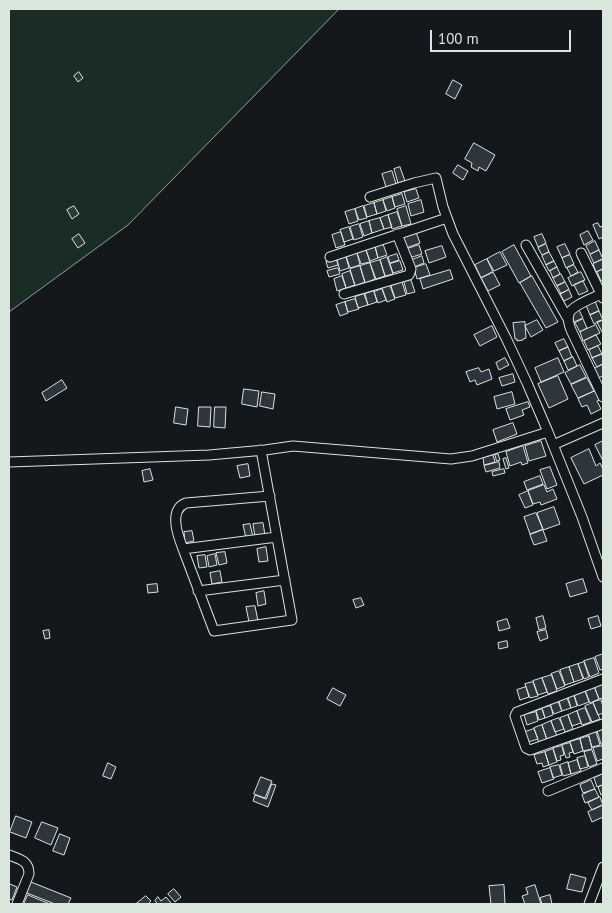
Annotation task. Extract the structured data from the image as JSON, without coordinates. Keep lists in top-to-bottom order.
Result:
{
  "scale_bar": "100 m"
}
